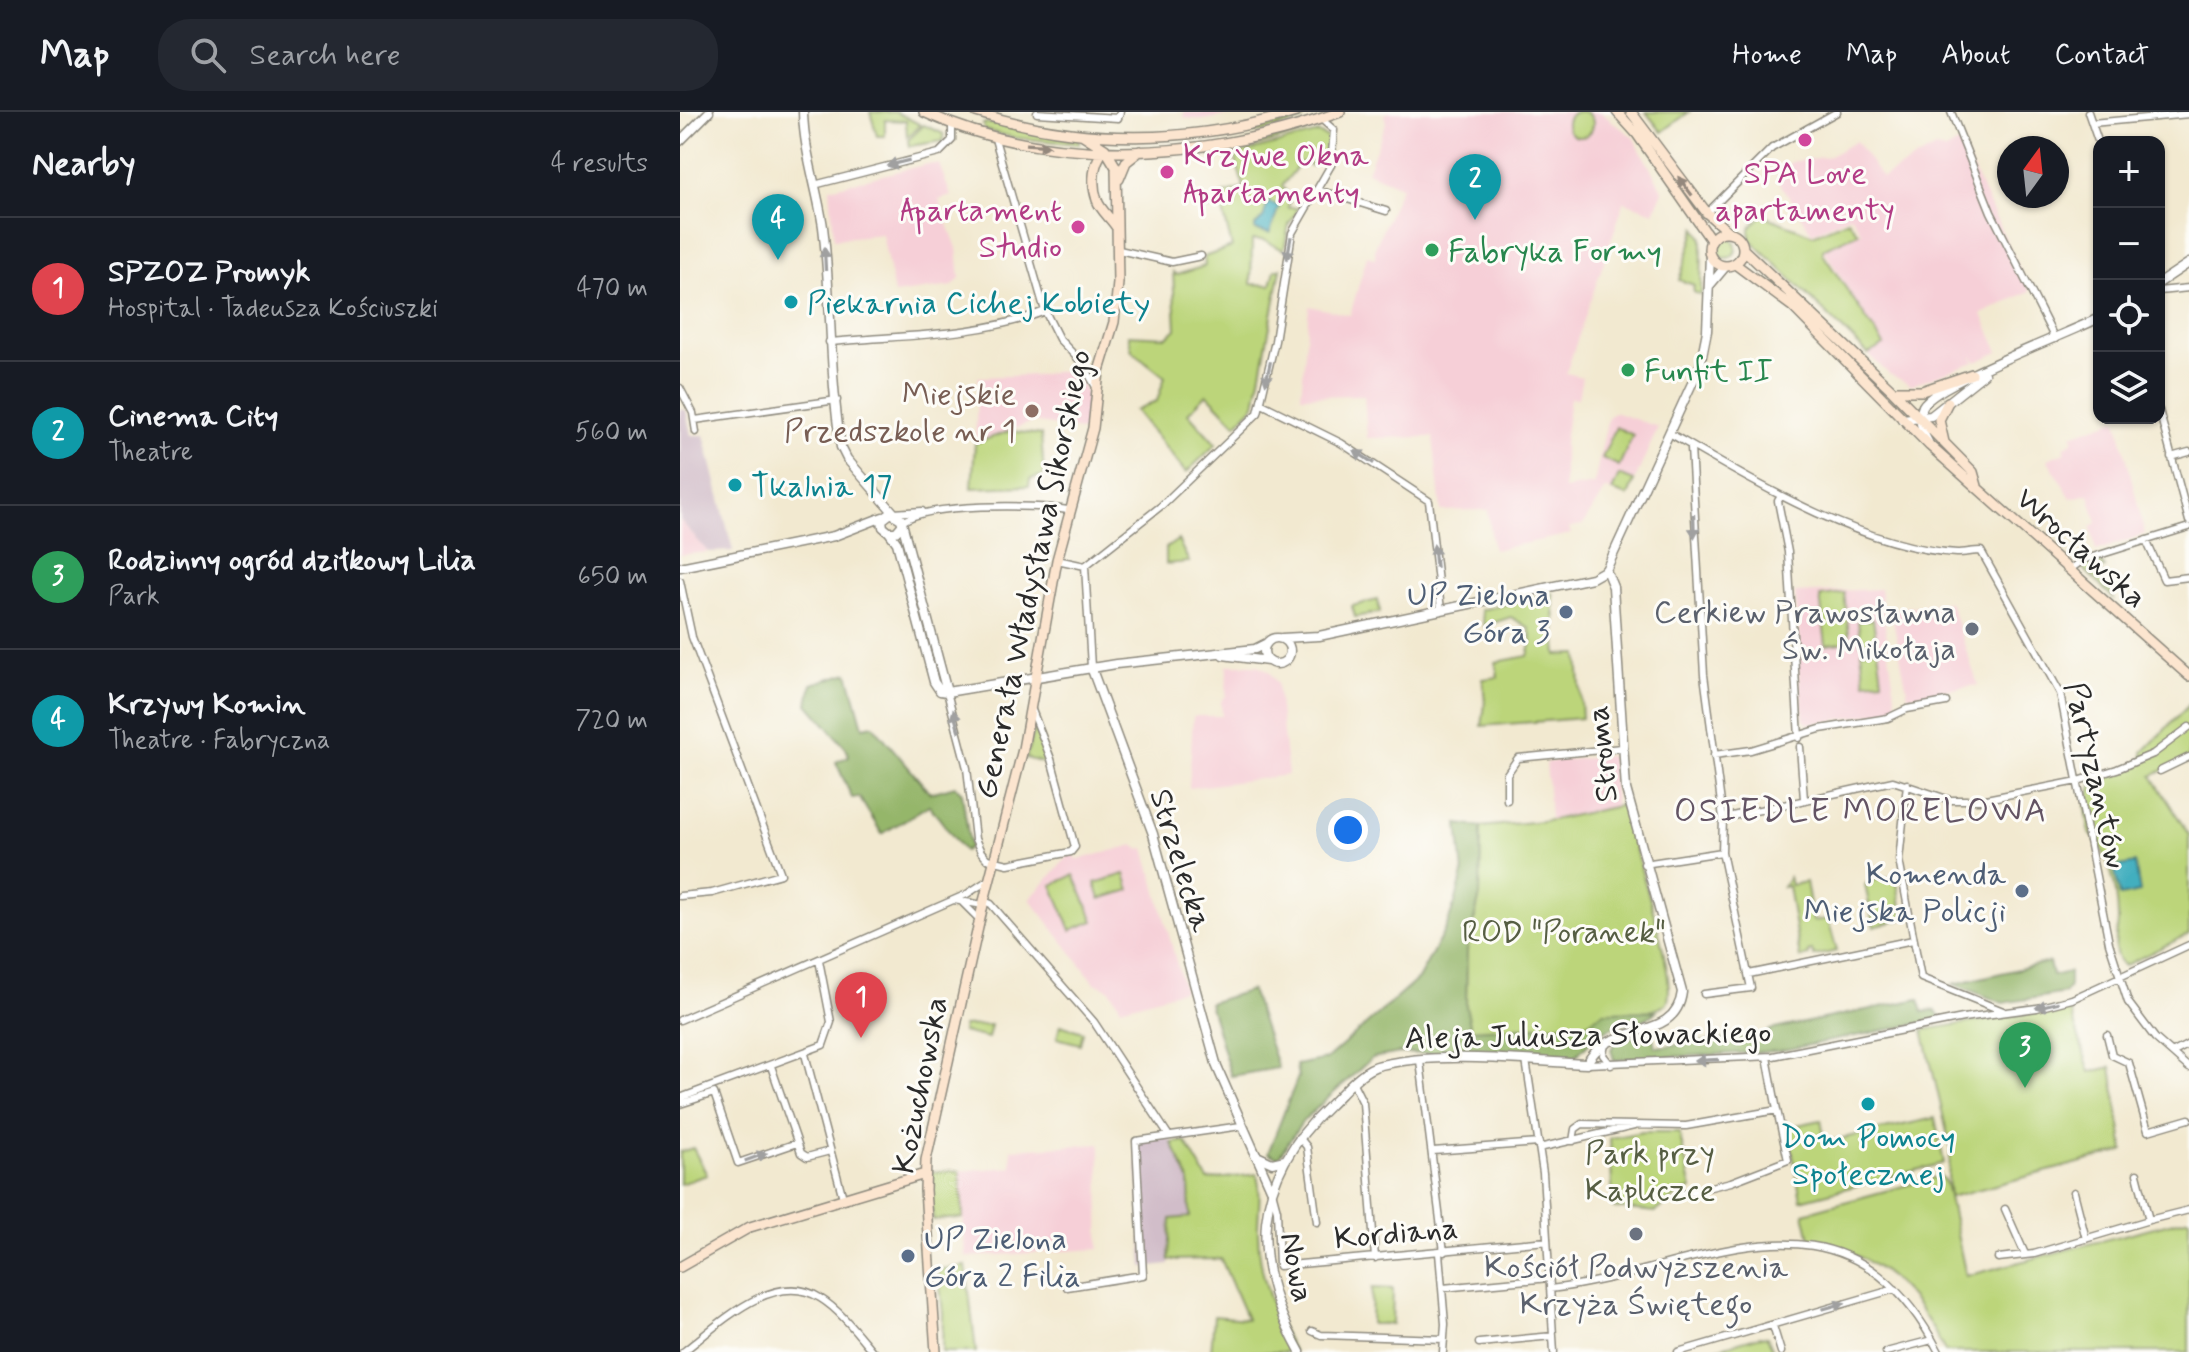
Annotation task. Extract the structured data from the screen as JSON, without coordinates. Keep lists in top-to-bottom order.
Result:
{
  "streets": {
    "main road": ["Wrocławska", "Generała Władysława Sikorskiego", "Kożuchowska"],
    "street": [
      "Stroma",
      "Partyzantów",
      "Strzelecka",
      "Aleja Juliusza Słowackiego",
      "Kordiana",
      "Nowa"
    ]
  },
  "crossings": [
    ["Generała Władysława Sikorskiego", "Kożuchowska"],
    ["Partyzantów", "Aleja Juliusza Słowackiego"],
    ["Strzelecka", "Aleja Juliusza Słowackiego"],
    ["Strzelecka", "Kordiana"],
    ["Strzelecka", "Nowa"],
    ["Aleja Juliusza Słowackiego", "Kordiana"],
    ["Aleja Juliusza Słowackiego", "Nowa"],
    ["Kordiana", "Nowa"]
  ],
  "districts": ["OSIEDLE MORELOWA"],
  "parks": ["ROD \"Poranek\"", "Park przy Kapliczce"],
  "places": [
    "SPA Love apartamenty",
    "Krzywe Okna Apartamenty",
    "Apartament Studio",
    "Fabryka Formy",
    "Piekarnia Cichej Kobiety",
    "Funfit II",
    "Miejskie Przedszkole nr 1",
    "Tkalnia 17",
    "UP Zielona Góra 3",
    "Cerkiew Prawosławna Św. Mikołaja",
    "Komenda Miejska Policji",
    "Dom Pomocy Społecznej",
    "Kościół Podwyższenia Krzyża Świętego",
    "UP Zielona Góra 2 Filia"
  ],
  "north": "top",
  "page": {
    "header": "Map",
    "search": "Search here",
    "nav": [
      "Home",
      "Map",
      "About",
      "Contact"
    ],
    "heading": ["Nearby", "4 results"],
    "map_buttons": ["+", "−"],
    "pins": [
      "2",
      "4",
      "1",
      "3"
    ],
    "list": [
      {
        "mark": "1",
        "name": "SPZOZ Promyk",
        "note": "Hospital · Tadeusza Kościuszki",
        "value": "470 m"
      },
      {
        "mark": "2",
        "name": "Cinema City",
        "note": "Theatre",
        "value": "560 m"
      },
      {
        "mark": "3",
        "name": "Rodzinny ogród dziłkowy Lilia",
        "note": "Park",
        "value": "650 m"
      },
      {
        "mark": "4",
        "name": "Krzywy Komin",
        "note": "Theatre · Fabryczna",
        "value": "720 m"
      }
    ]
  }
}
